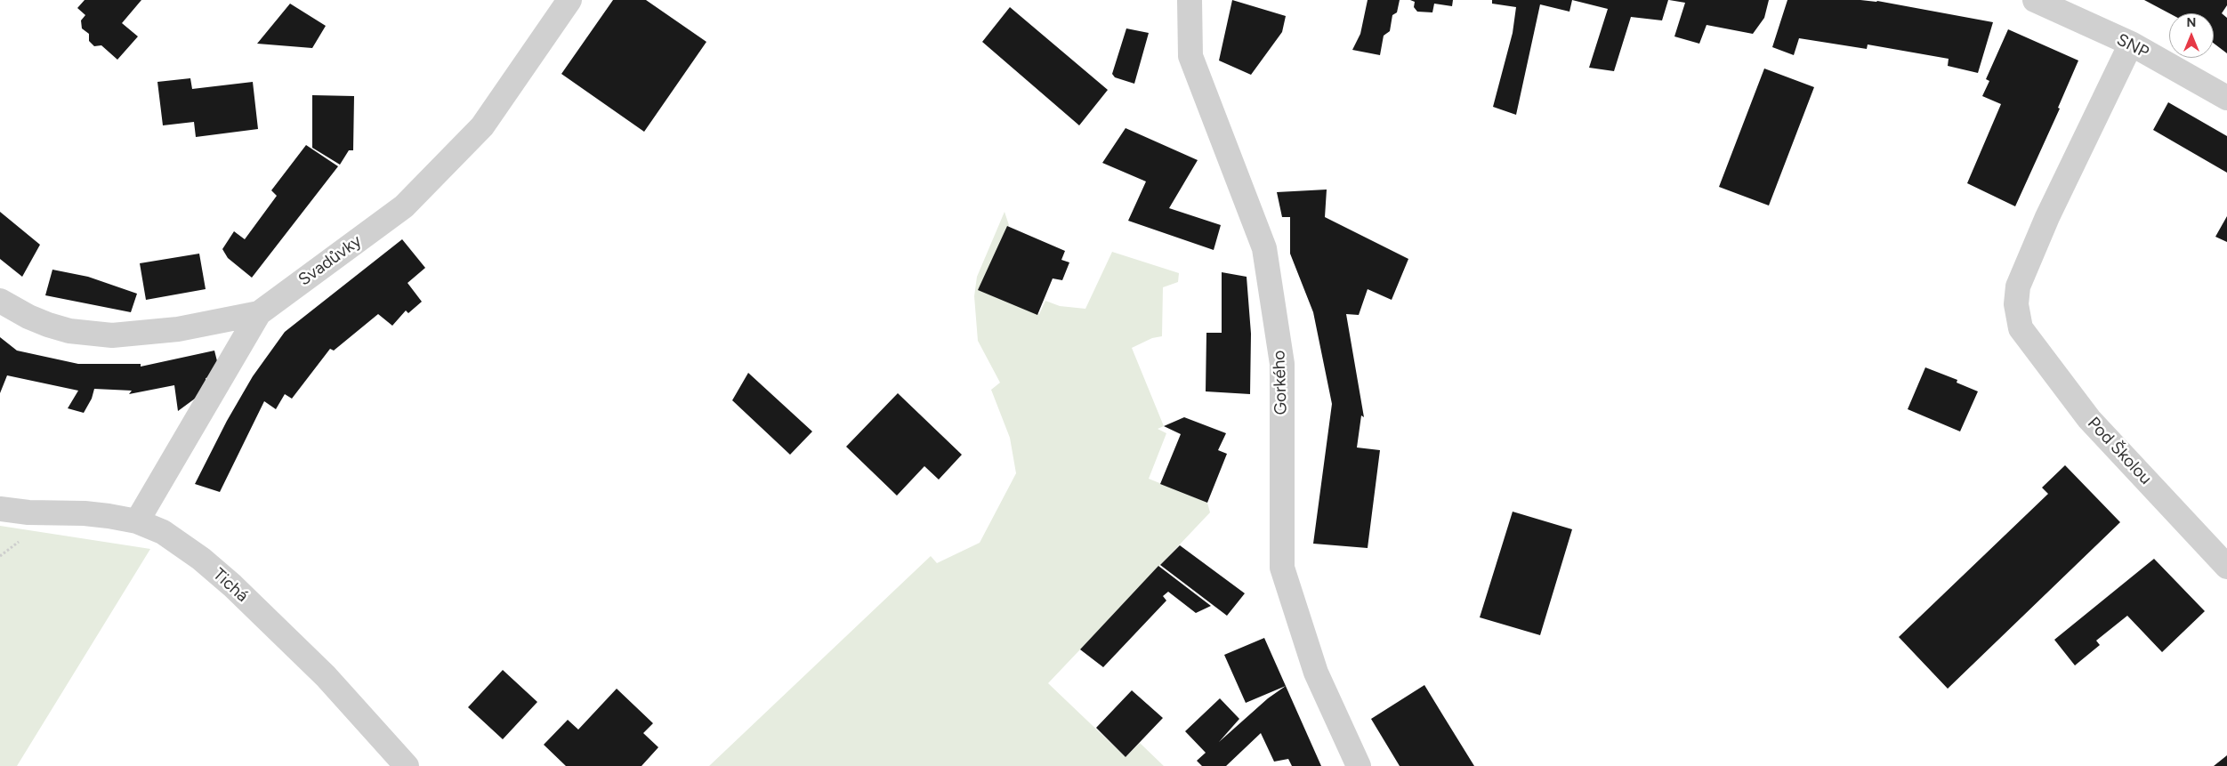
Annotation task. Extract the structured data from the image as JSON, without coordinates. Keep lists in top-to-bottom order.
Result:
{
  "streets": {
    "street": [
      "SNP",
      "Svadůvky",
      "Gorkého",
      "Pod Školou",
      "Tichá"
    ]
  },
  "crossings": [
    ["SNP", "Pod Školou"]
  ],
  "north": "top"
}
